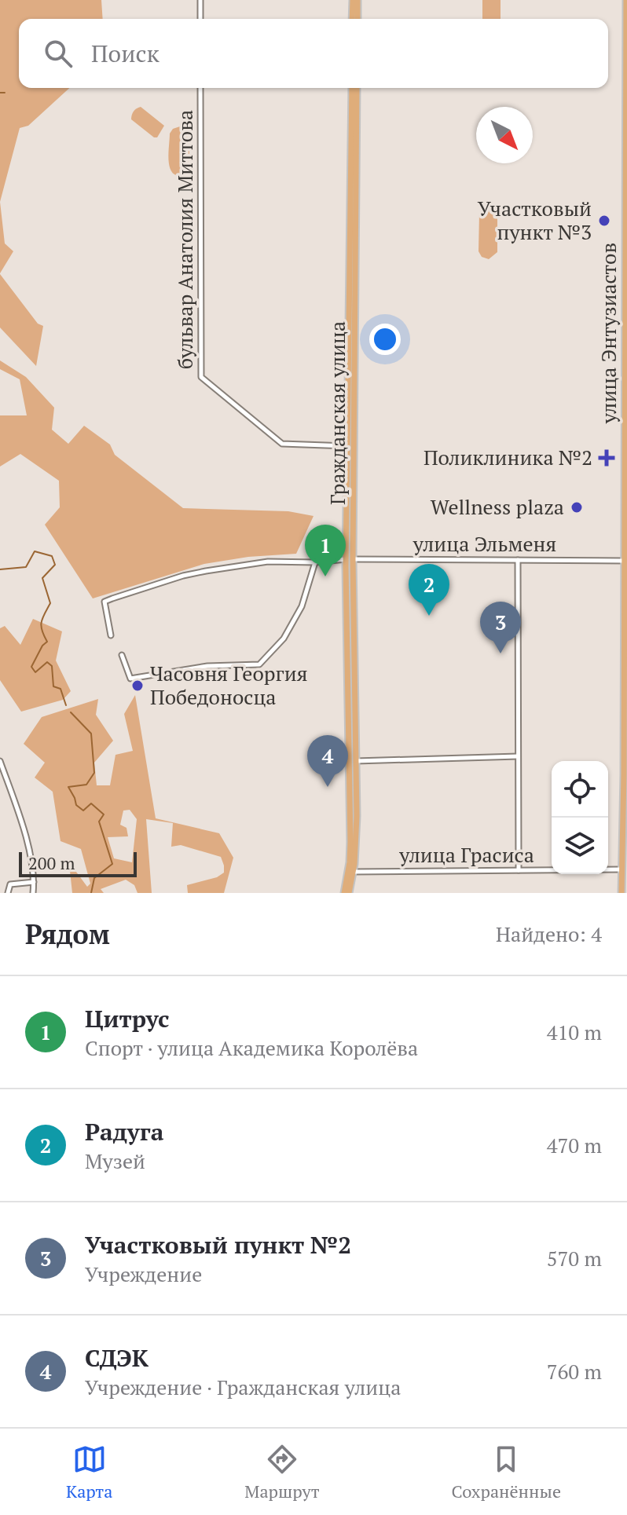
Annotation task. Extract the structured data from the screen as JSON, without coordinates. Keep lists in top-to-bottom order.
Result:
{
  "streets": {
    "main road": ["улица Энтузиастов", "Гражданская улица"],
    "street": ["бульвар Анатолия Миттова", "улица Эльменя", "улица Грасиса"]
  },
  "crossings": [
    ["бульвар Анатолия Миттова", "Гражданская улица"],
    ["улица Энтузиастов", "улица Эльменя"],
    ["улица Энтузиастов", "улица Грасиса"],
    ["Гражданская улица", "улица Эльменя"],
    ["Гражданская улица", "улица Грасиса"]
  ],
  "places": {
    "other": ["Участковый пункт №3", "Wellness plaza", "Часовня Георгия Победоносца"],
    "health": ["Поликлиника №2"]
  },
  "scale_bar": "200 m",
  "north": "bottom right",
  "page": {
    "search": "Поиск",
    "pins": [
      "1",
      "2",
      "3",
      "4"
    ],
    "scale": "200 m",
    "heading": ["Рядом", "Найдено: 4"],
    "list": [
      {
        "mark": "1",
        "name": "Цитрус",
        "note": "Спорт · улица Академика Королёва",
        "value": "410 m"
      },
      {
        "mark": "2",
        "name": "Радуга",
        "note": "Музей",
        "value": "470 m"
      },
      {
        "mark": "3",
        "name": "Участковый пункт №2",
        "note": "Учреждение",
        "value": "570 m"
      },
      {
        "mark": "4",
        "name": "СДЭК",
        "note": "Учреждение · Гражданская улица",
        "value": "760 m"
      }
    ],
    "nav": ["Карта", "Маршрут", "Сохранённые"]
  }
}
